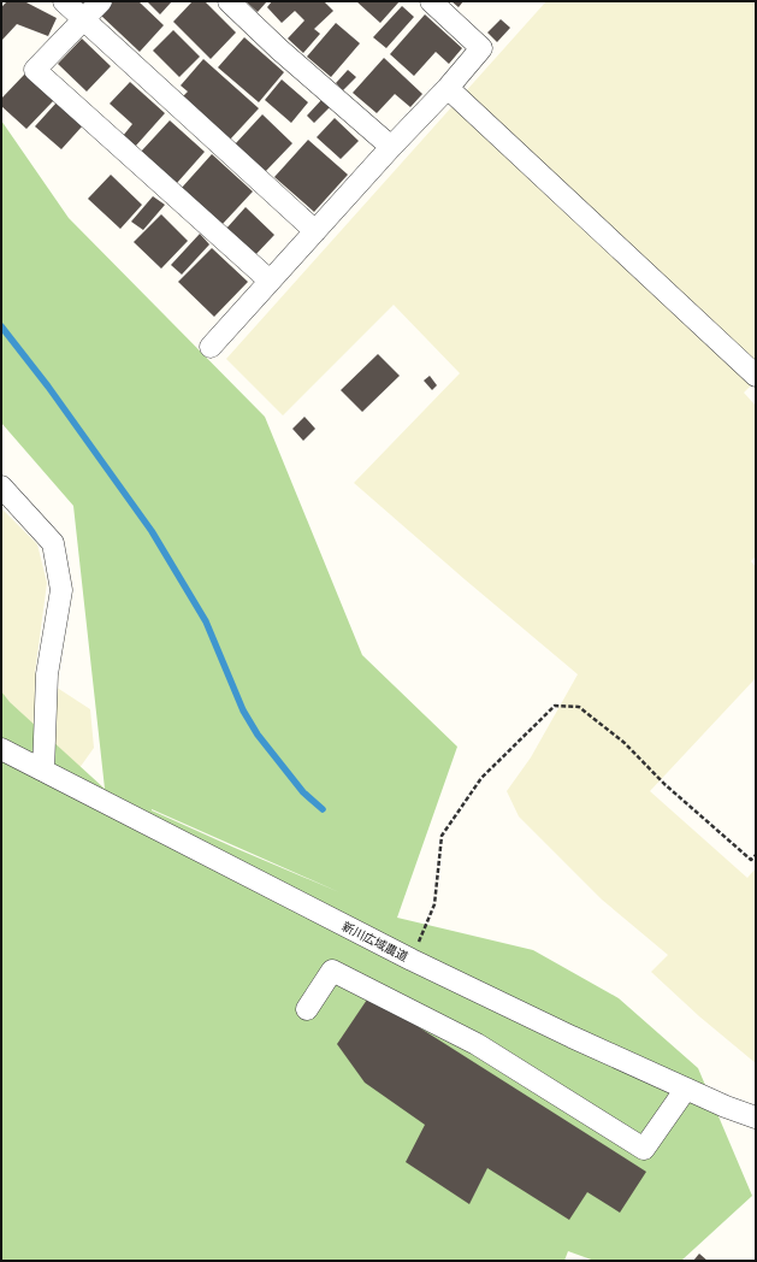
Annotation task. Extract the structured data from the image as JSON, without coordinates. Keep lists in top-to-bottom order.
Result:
{
  "streets": {
    "street": ["新川広域農道"]
  }
}
